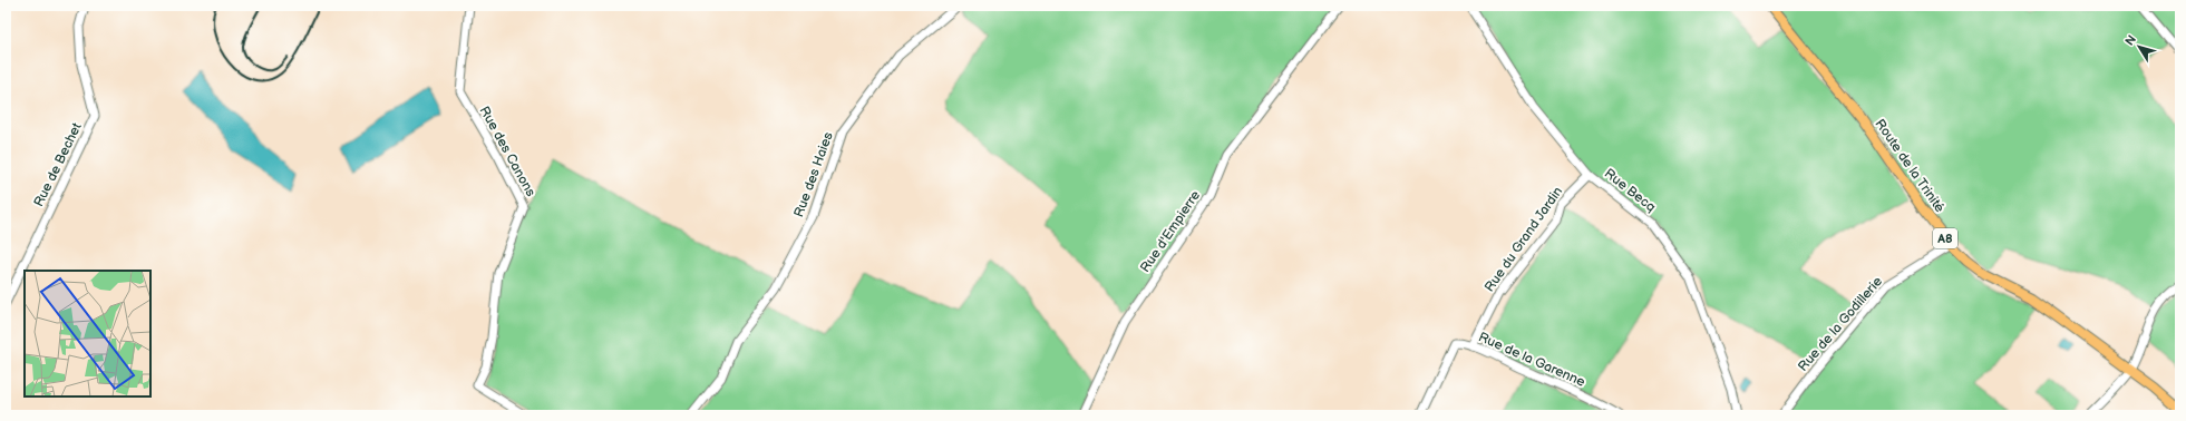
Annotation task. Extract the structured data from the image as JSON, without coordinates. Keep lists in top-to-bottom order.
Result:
{
  "streets": {
    "main road": ["Route de la Trinité", "A8"],
    "street": [
      "Rue des Canons",
      "Rue de Bechet",
      "Rue des Haies",
      "Rue Becq",
      "Rue d'Empierre",
      "Rue du Grand Jardin",
      "Rue de la Godillerie",
      "Rue de la Garenne"
    ]
  },
  "crossings": [
    ["Route de la Trinité", "Rue de la Godillerie"],
    ["Rue Becq", "Rue du Grand Jardin"],
    ["Rue du Grand Jardin", "Rue de la Garenne"]
  ],
  "north": "top left"
}
